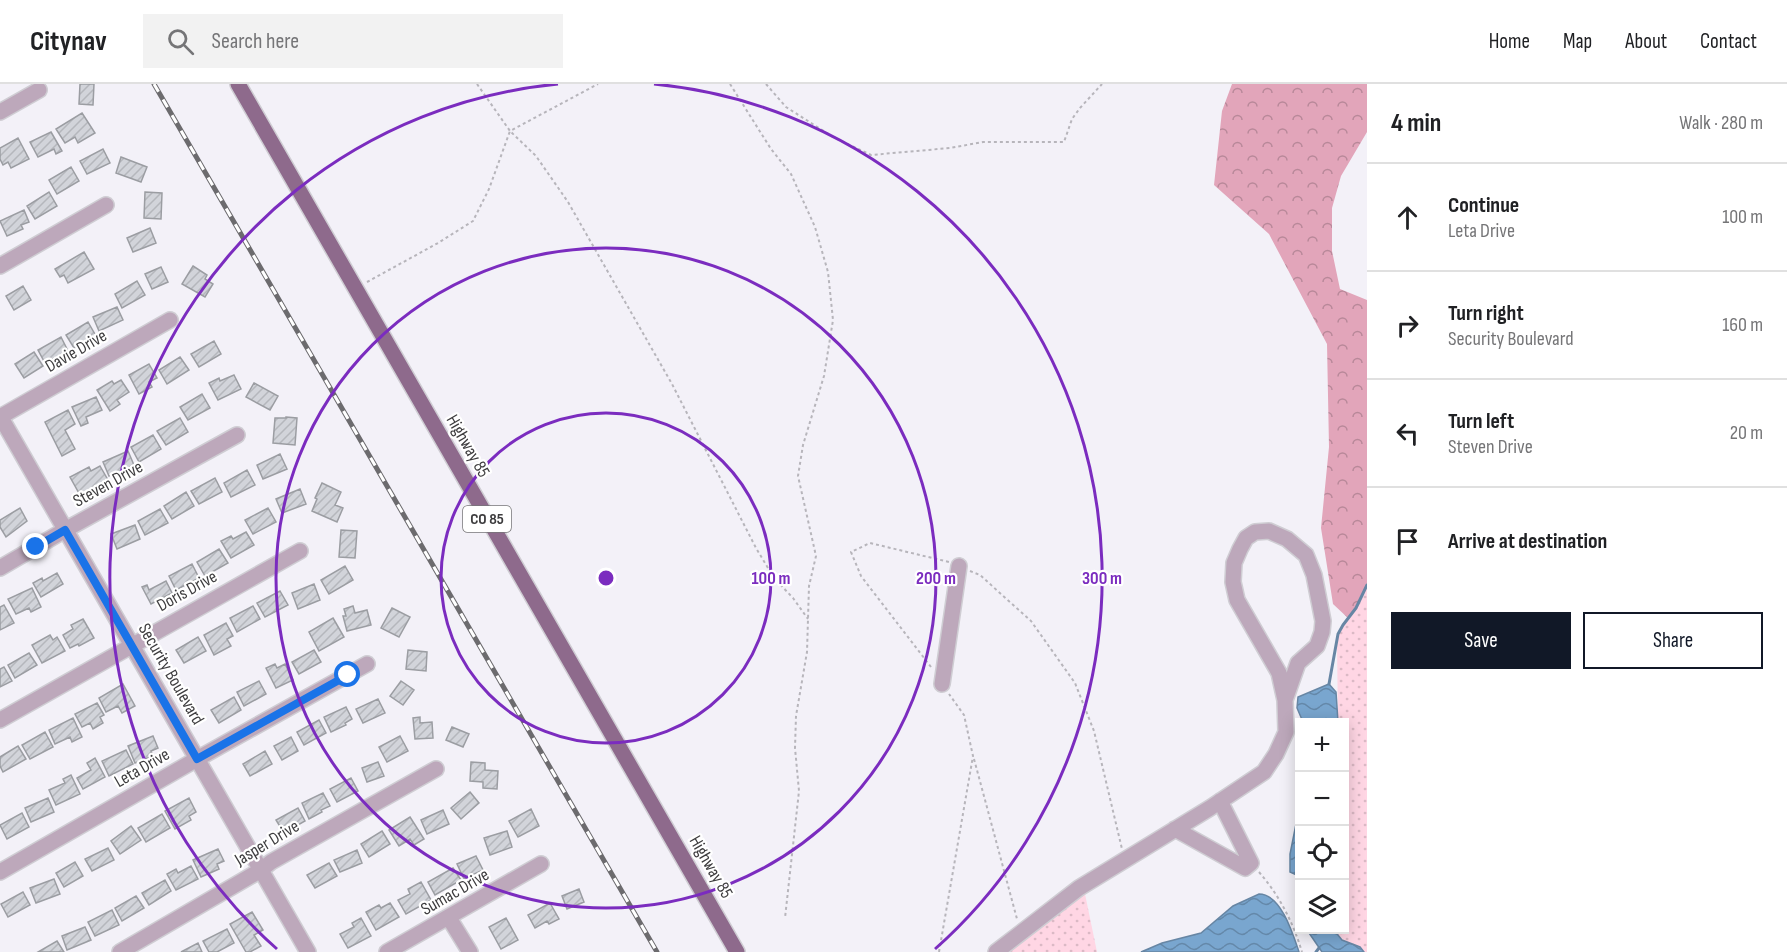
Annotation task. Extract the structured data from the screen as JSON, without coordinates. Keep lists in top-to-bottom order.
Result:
{
  "streets": {
    "main road": ["Highway 85", "CO 85"],
    "street": [
      "Davie Drive",
      "Steven Drive",
      "Doris Drive",
      "Security Boulevard",
      "Leta Drive",
      "Jasper Drive",
      "Sumac Drive"
    ]
  },
  "crossings": [
    ["Davie Drive", "Security Boulevard"],
    ["Steven Drive", "Security Boulevard"],
    ["Doris Drive", "Security Boulevard"],
    ["Security Boulevard", "Leta Drive"],
    ["Security Boulevard", "Jasper Drive"]
  ],
  "page": {
    "header": "Citynav",
    "search": "Search here",
    "nav": [
      "Home",
      "Map",
      "About",
      "Contact"
    ],
    "heading": ["4 min", "Walk · 280 m"],
    "list": [
      ["Continue", "Leta Drive", "100 m"],
      ["Turn right", "Security Boulevard", "160 m"],
      ["Turn left", "Steven Drive", "20 m"],
      "Arrive at destination"
    ],
    "buttons": ["Save", "Share"],
    "map_buttons": ["+", "−"]
  },
  "rings": ["100 m", "200 m", "300 m"]
}
